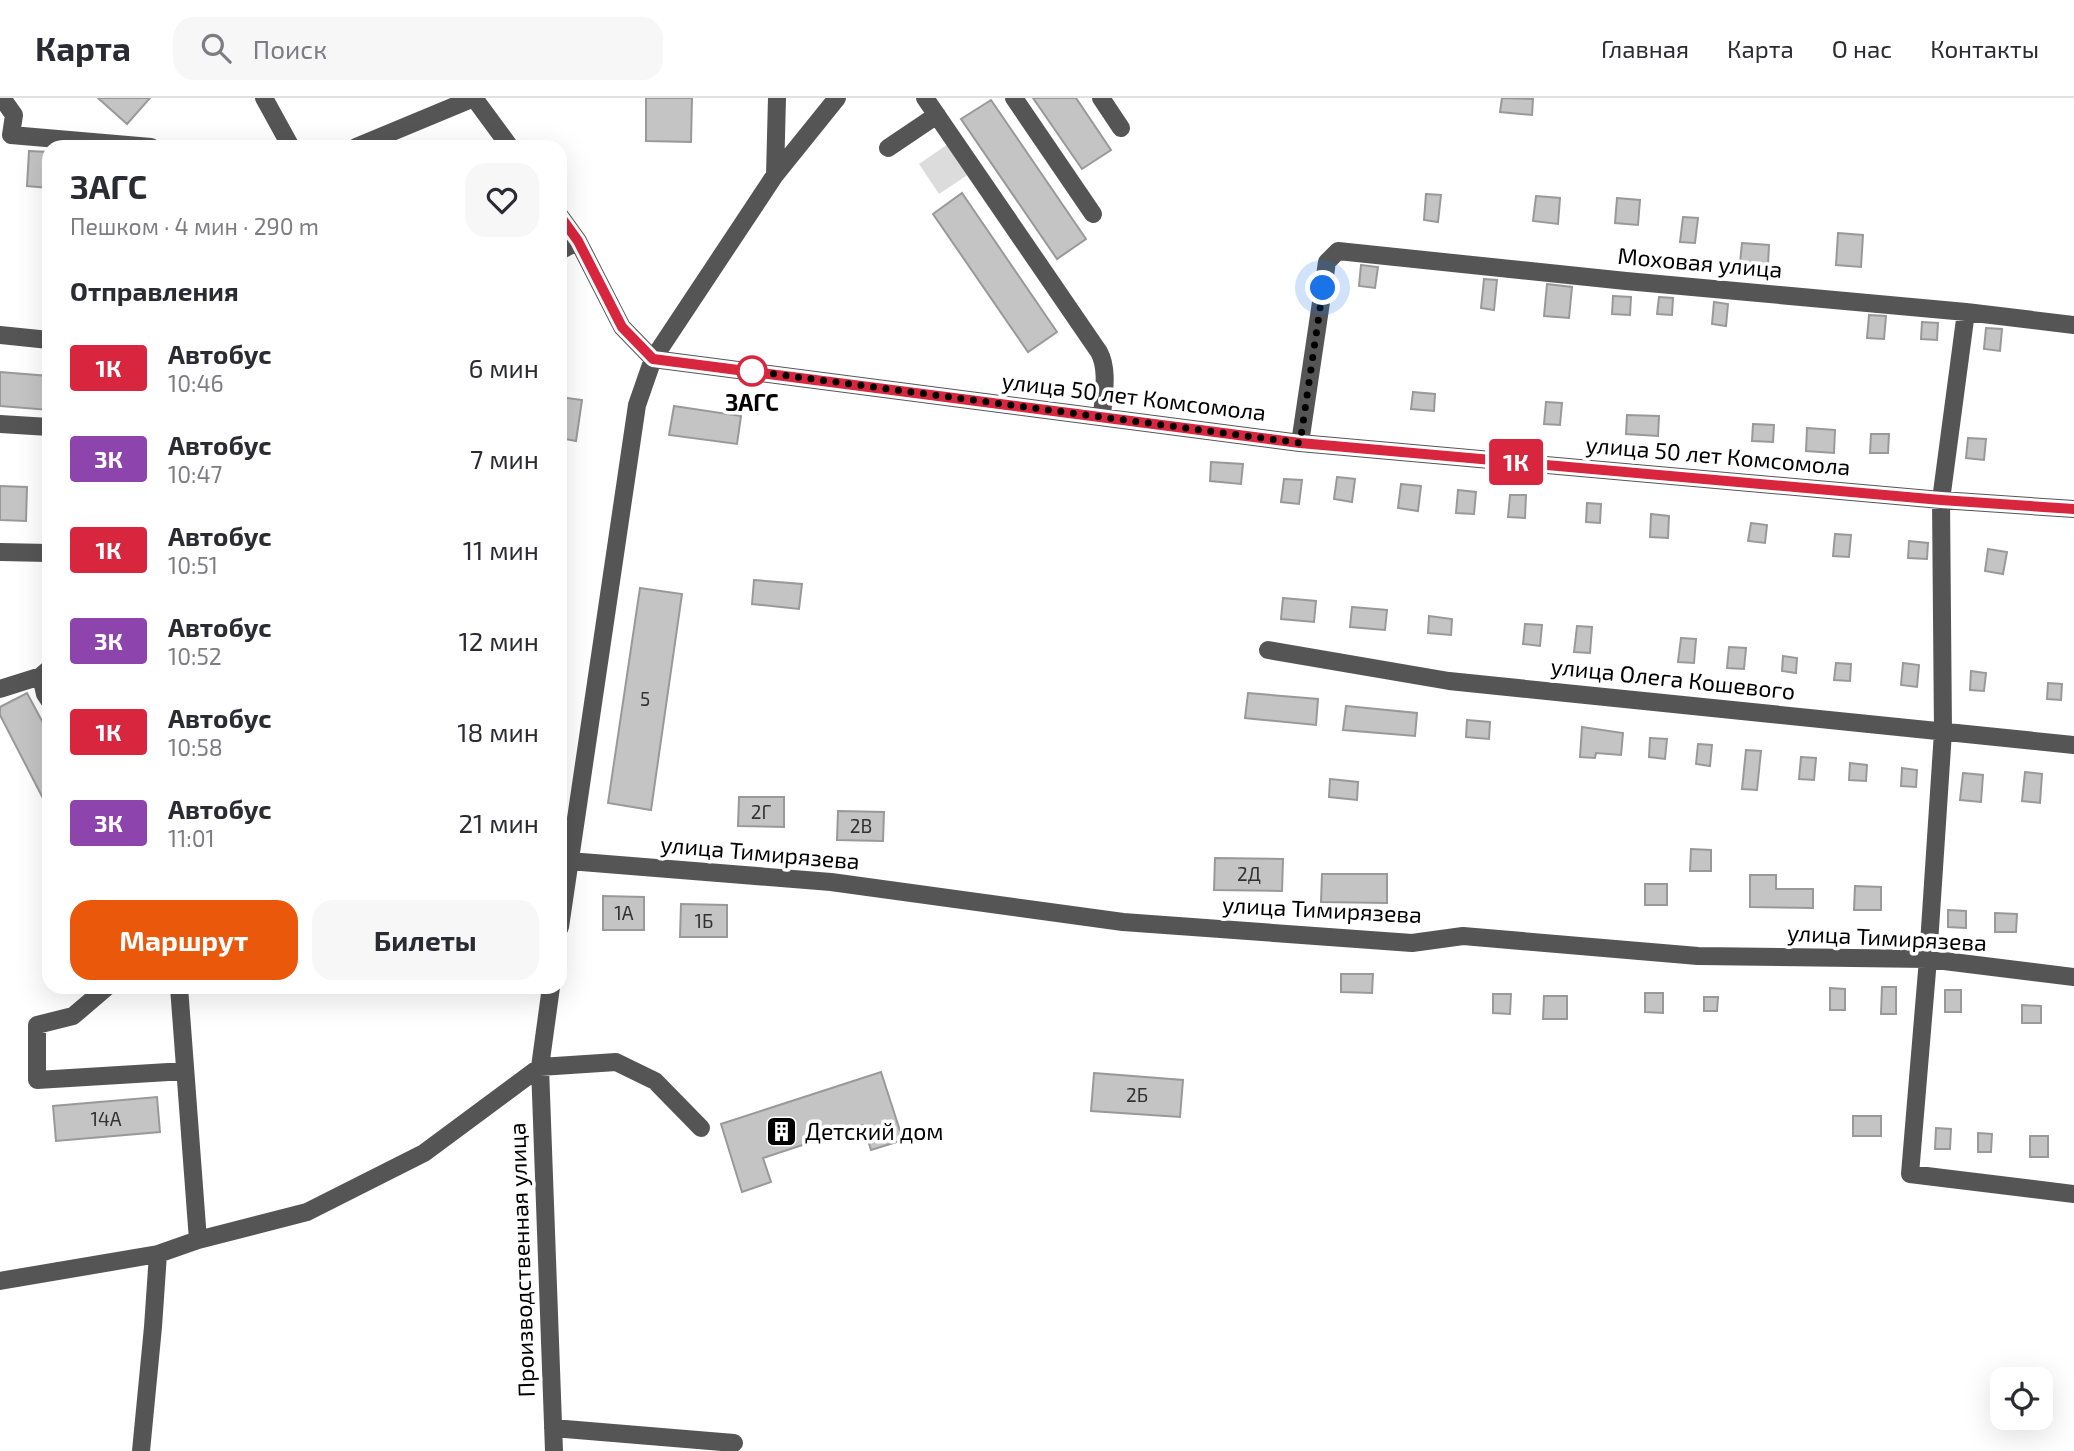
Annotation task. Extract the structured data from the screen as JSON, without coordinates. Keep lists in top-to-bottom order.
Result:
{
  "streets": {
    "street": [
      "Моховая улица",
      "улица 50 лет Комсомола",
      "улица Олега Кошевого",
      "улица Тимирязева",
      "Производственная улица"
    ]
  },
  "crossings": [
    ["Моховая улица", "улица 50 лет Комсомола"]
  ],
  "places": {
    "other": ["ЗАГС"],
    "building": ["Детский дом"]
  },
  "lines": ["bus line 1К"],
  "house_numbers": [
    "5",
    "2Г",
    "2В",
    "2Д",
    "1А",
    "1Б",
    "2Б",
    "14А"
  ],
  "page": {
    "header": "Карта",
    "search": "Поиск",
    "nav": [
      "Главная",
      "Карта",
      "О нас",
      "Контакты"
    ],
    "on_map": "1К",
    "heading": [
      ["ЗАГС", "Пешком · 4 мин · 290 m"],
      "Отправления"
    ],
    "list": [
      {
        "mark": "1К",
        "name": "Автобус",
        "note": "10:46",
        "value": "6 мин"
      },
      {
        "mark": "3К",
        "name": "Автобус",
        "note": "10:47",
        "value": "7 мин"
      },
      {
        "mark": "1К",
        "name": "Автобус",
        "note": "10:51",
        "value": "11 мин"
      },
      {
        "mark": "3К",
        "name": "Автобус",
        "note": "10:52",
        "value": "12 мин"
      },
      {
        "mark": "1К",
        "name": "Автобус",
        "note": "10:58",
        "value": "18 мин"
      },
      {
        "mark": "3К",
        "name": "Автобус",
        "note": "11:01",
        "value": "21 мин"
      }
    ],
    "buttons": ["Маршрут", "Билеты"]
  }
}
